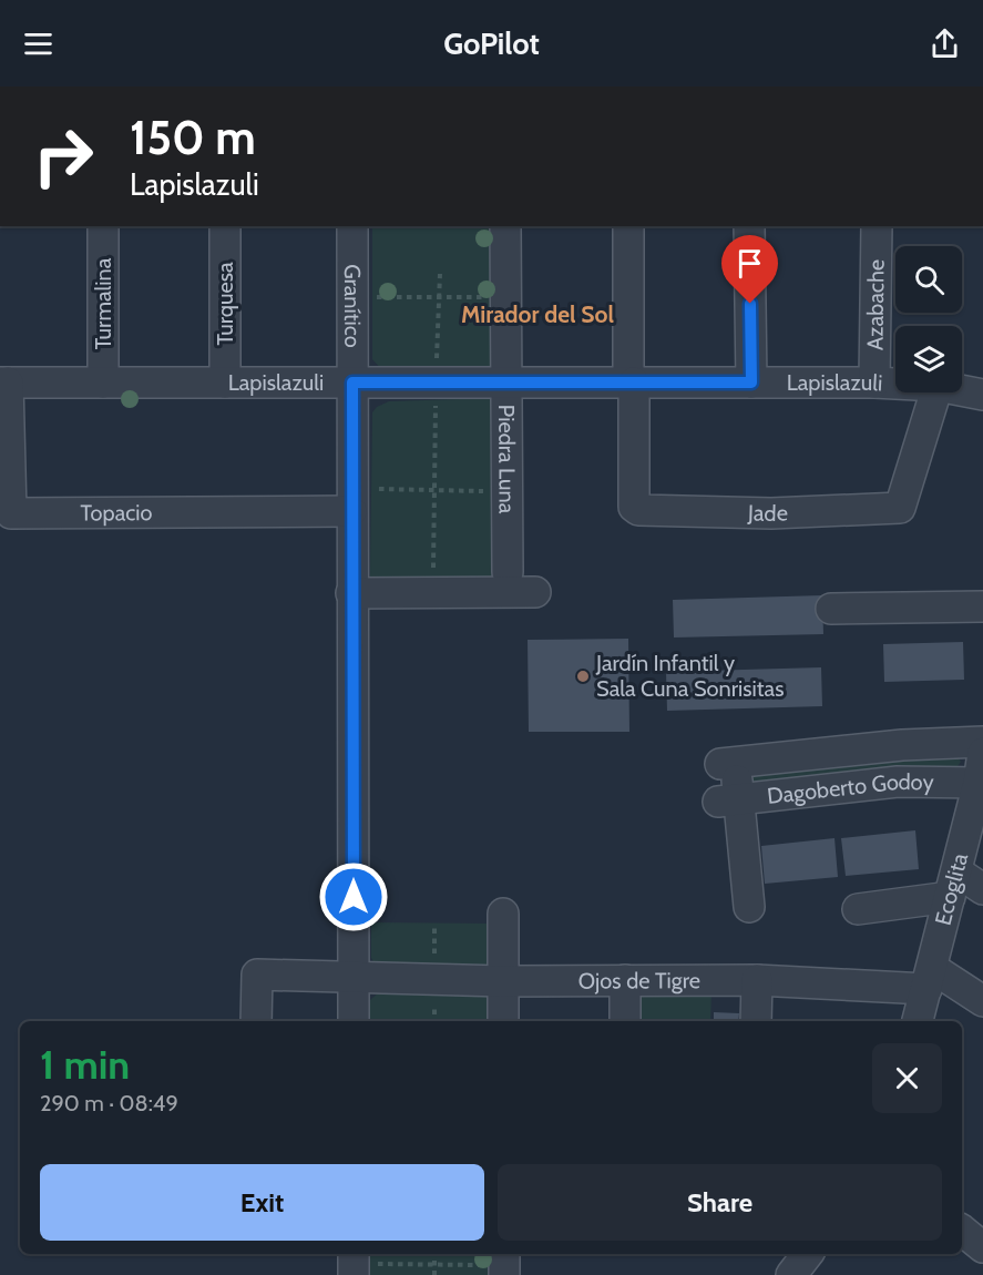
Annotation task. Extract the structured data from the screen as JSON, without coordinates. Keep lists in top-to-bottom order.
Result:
{
  "streets": {
    "street": [
      "Turmalina",
      "Turquesa",
      "Azabache",
      "Granítico",
      "Lapislazuli",
      "Piedra Luna",
      "Topacio",
      "Jade",
      "Dagoberto Godoy",
      "Ecoglita",
      "Ojos de Tigre"
    ]
  },
  "crossings": [
    ["Turmalina", "Lapislazuli"],
    ["Turquesa", "Lapislazuli"],
    ["Azabache", "Lapislazuli"],
    ["Granítico", "Lapislazuli"],
    ["Granítico", "Topacio"],
    ["Granítico", "Ojos de Tigre"],
    ["Lapislazuli", "Piedra Luna"],
    ["Lapislazuli", "Topacio"],
    ["Lapislazuli", "Jade"],
    ["Dagoberto Godoy", "Ecoglita"],
    ["Ecoglita", "Ojos de Tigre"]
  ],
  "districts": ["Mirador del Sol"],
  "places": ["Jardín Infantil y Sala Cuna Sonrisitas"],
  "page": {
    "header": "GoPilot",
    "turn": ["150 m", "Lapislazuli"],
    "heading": ["1 min", "290 m · 08:49"],
    "buttons": ["Exit", "Share"]
  }
}
